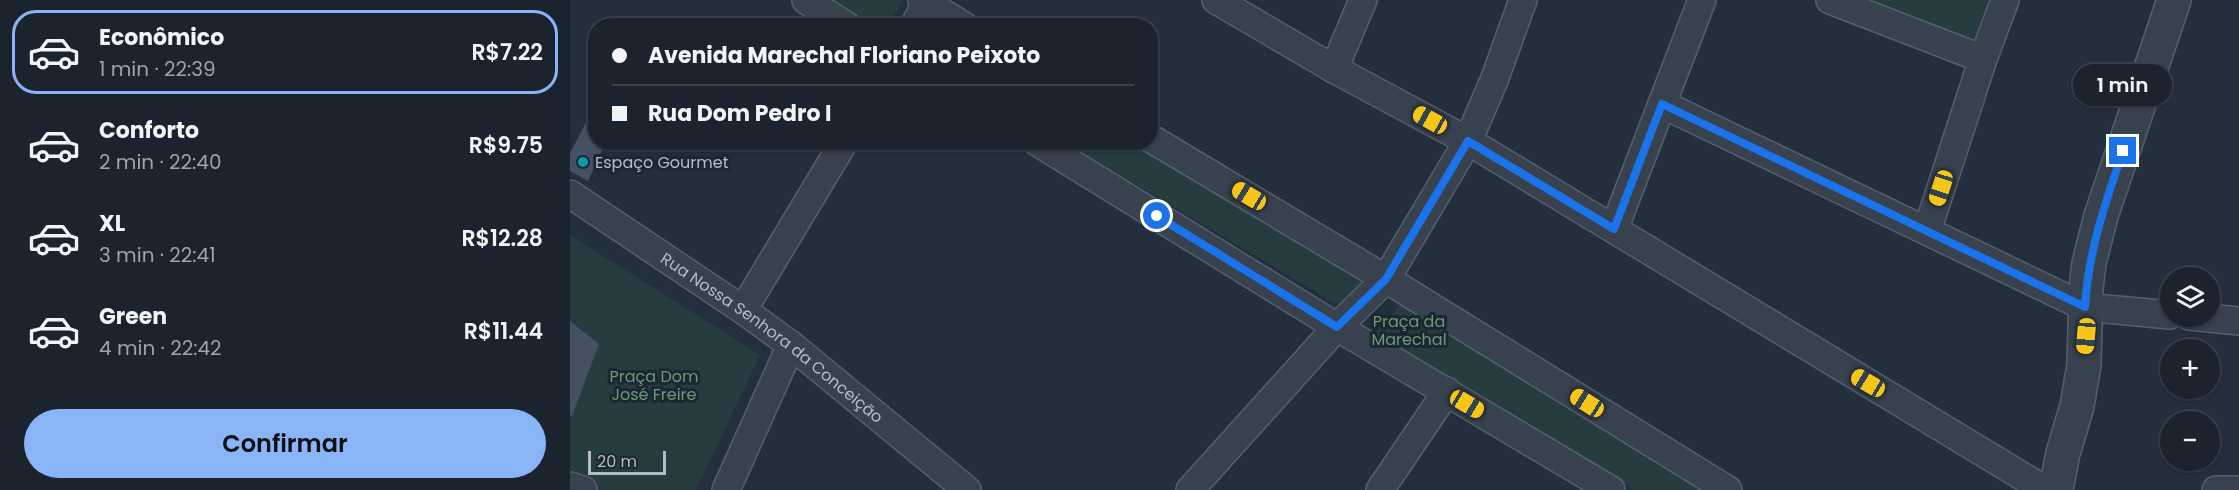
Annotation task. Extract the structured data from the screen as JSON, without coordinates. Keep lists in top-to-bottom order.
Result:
{
  "streets": {
    "street": ["Rua Nossa Senhora da Conceição"]
  },
  "parks": ["Praça da Marechal", "Praça Dom José Freire"],
  "places": ["Espaço Gourmet"],
  "scale_bar": "20 m",
  "page": {
    "list": [
      {
        "name": "Econômico",
        "note": "1 min · 22:39",
        "value": "R$7.22"
      },
      {
        "name": "Conforto",
        "note": "2 min · 22:40",
        "value": "R$9.75"
      },
      {
        "name": "XL",
        "note": "3 min · 22:41",
        "value": "R$12.28"
      },
      {
        "name": "Green",
        "note": "4 min · 22:42",
        "value": "R$11.44"
      }
    ],
    "banner": ["Avenida Marechal Floriano Peixoto", "Rua Dom Pedro I"],
    "bubble": "1 min",
    "map_buttons": ["+", "−"],
    "buttons": "Confirmar",
    "scale": "20 m"
  }
}
